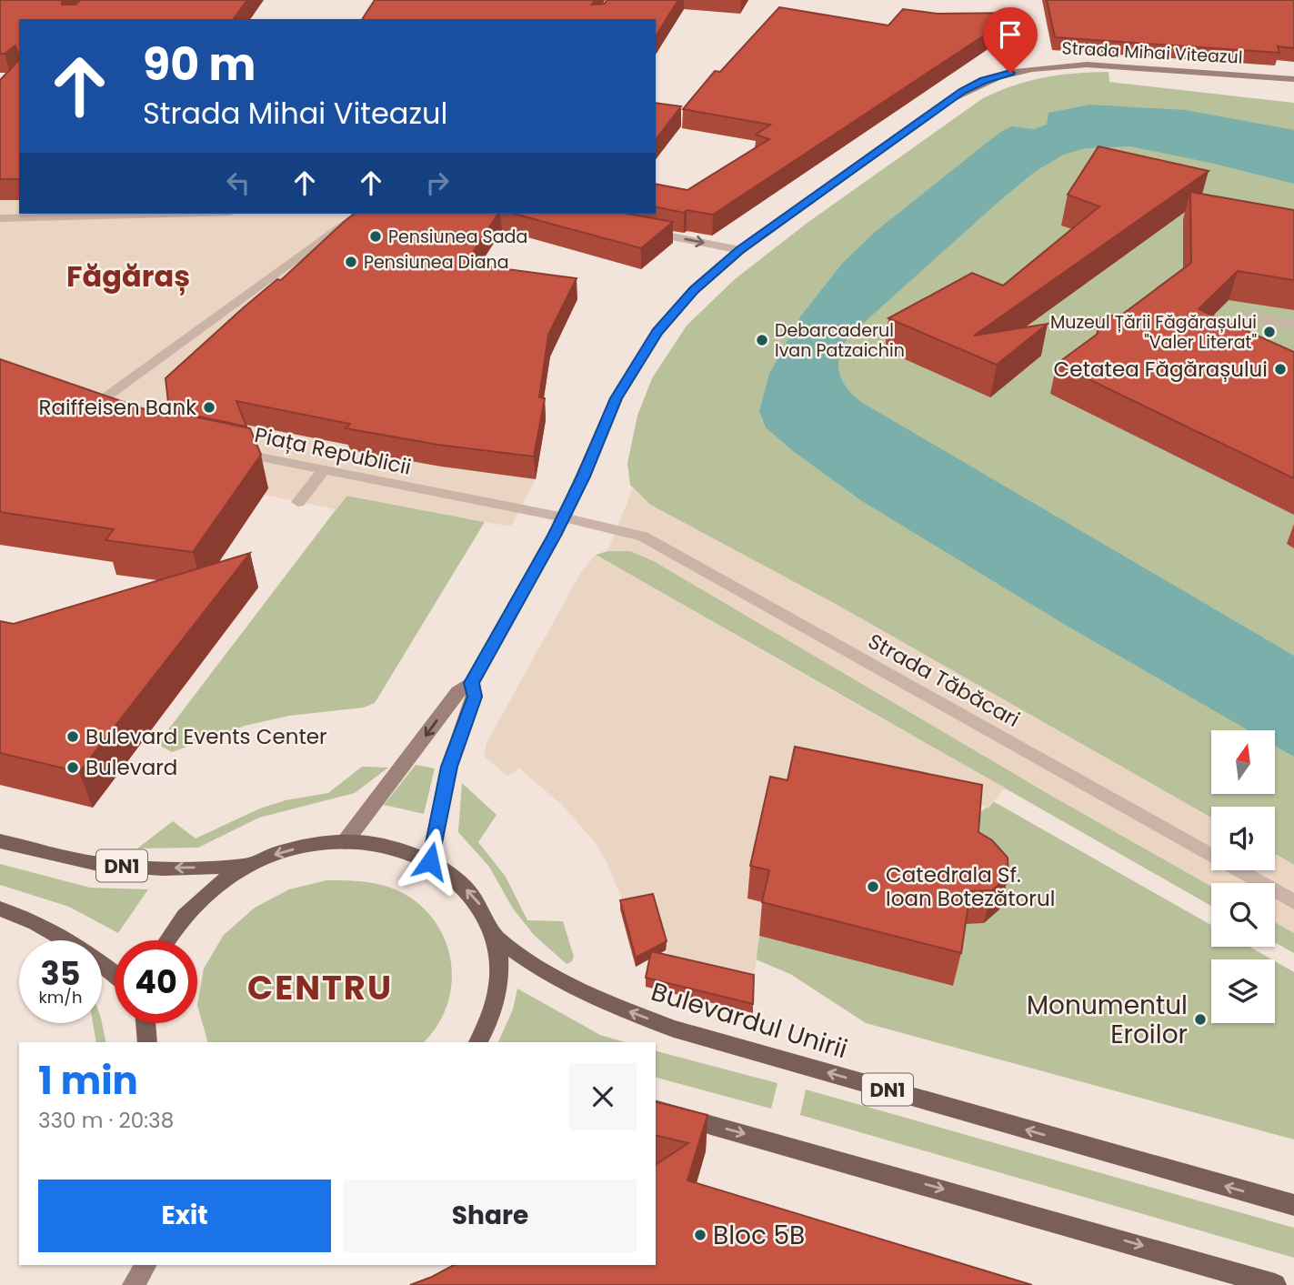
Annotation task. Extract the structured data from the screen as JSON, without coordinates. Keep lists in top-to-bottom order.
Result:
{
  "streets": {
    "main road": ["DN1", "Bulevardul Unirii"],
    "street": ["Strada Mihai Viteazul", "Piața Republicii", "Strada Tăbăcari"]
  },
  "crossings": [
    ["Strada Mihai Viteazul", "Piața Republicii"],
    ["Strada Mihai Viteazul", "Strada Tăbăcari"],
    ["Piața Republicii", "Strada Tăbăcari"],
    ["DN1", "Bulevardul Unirii"]
  ],
  "districts": ["Făgăraș", "CENTRU"],
  "places": [
    "Pensiunea Sada",
    "Pensiunea Diana",
    "Muzeul Țării Făgărașului \"Valer Literat\"",
    "Debarcaderul Ivan Patzaichin",
    "Cetatea Făgărașului",
    "Raiffeisen Bank",
    "Bulevard Events Center",
    "Bulevard",
    "Catedrala Sf. Ioan Botezătorul",
    "Monumentul Eroilor",
    "Bloc 5B"
  ],
  "north": "top",
  "page": {
    "turn": ["90 m", "Strada Mihai Viteazul"],
    "speed": "35 km/h",
    "limit": "40",
    "heading": ["1 min", "330 m · 20:38"],
    "buttons": ["Exit", "Share"]
  }
}
